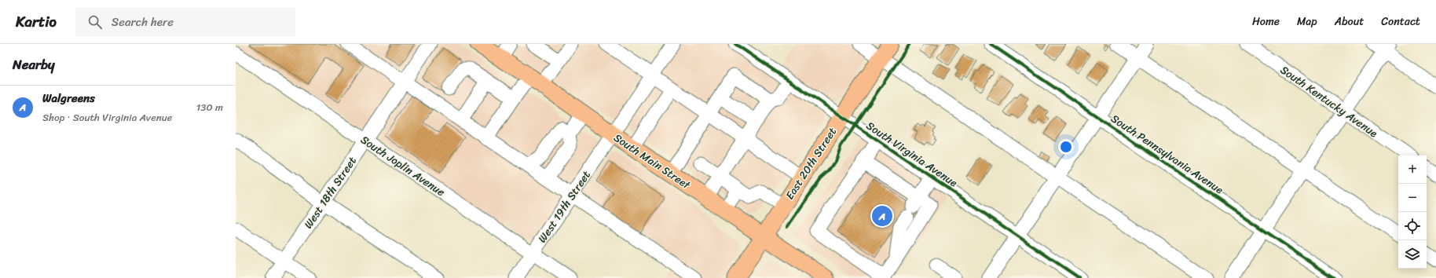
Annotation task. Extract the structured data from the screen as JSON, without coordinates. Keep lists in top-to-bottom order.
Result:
{
  "streets": {
    "main road": ["South Main Street", "East 20th Street"],
    "street": [
      "South Kentucky Avenue",
      "South Virginia Avenue",
      "South Pennsylvania Avenue",
      "South Joplin Avenue",
      "West 18th Street",
      "West 19th Street"
    ]
  },
  "crossings": [
    ["South Virginia Avenue", "East 20th Street"],
    ["South Main Street", "East 20th Street"],
    ["South Main Street", "West 19th Street"],
    ["South Joplin Avenue", "West 18th Street"],
    ["South Joplin Avenue", "West 19th Street"]
  ],
  "page": {
    "header": "Kartio",
    "search": "Search here",
    "nav": [
      "Home",
      "Map",
      "About",
      "Contact"
    ],
    "heading": "Nearby",
    "list": [
      {
        "mark": "A",
        "name": "Walgreens",
        "note": "Shop · South Virginia Avenue",
        "value": "130 m"
      }
    ],
    "map_buttons": ["+", "−"],
    "pins": "A"
  }
}
